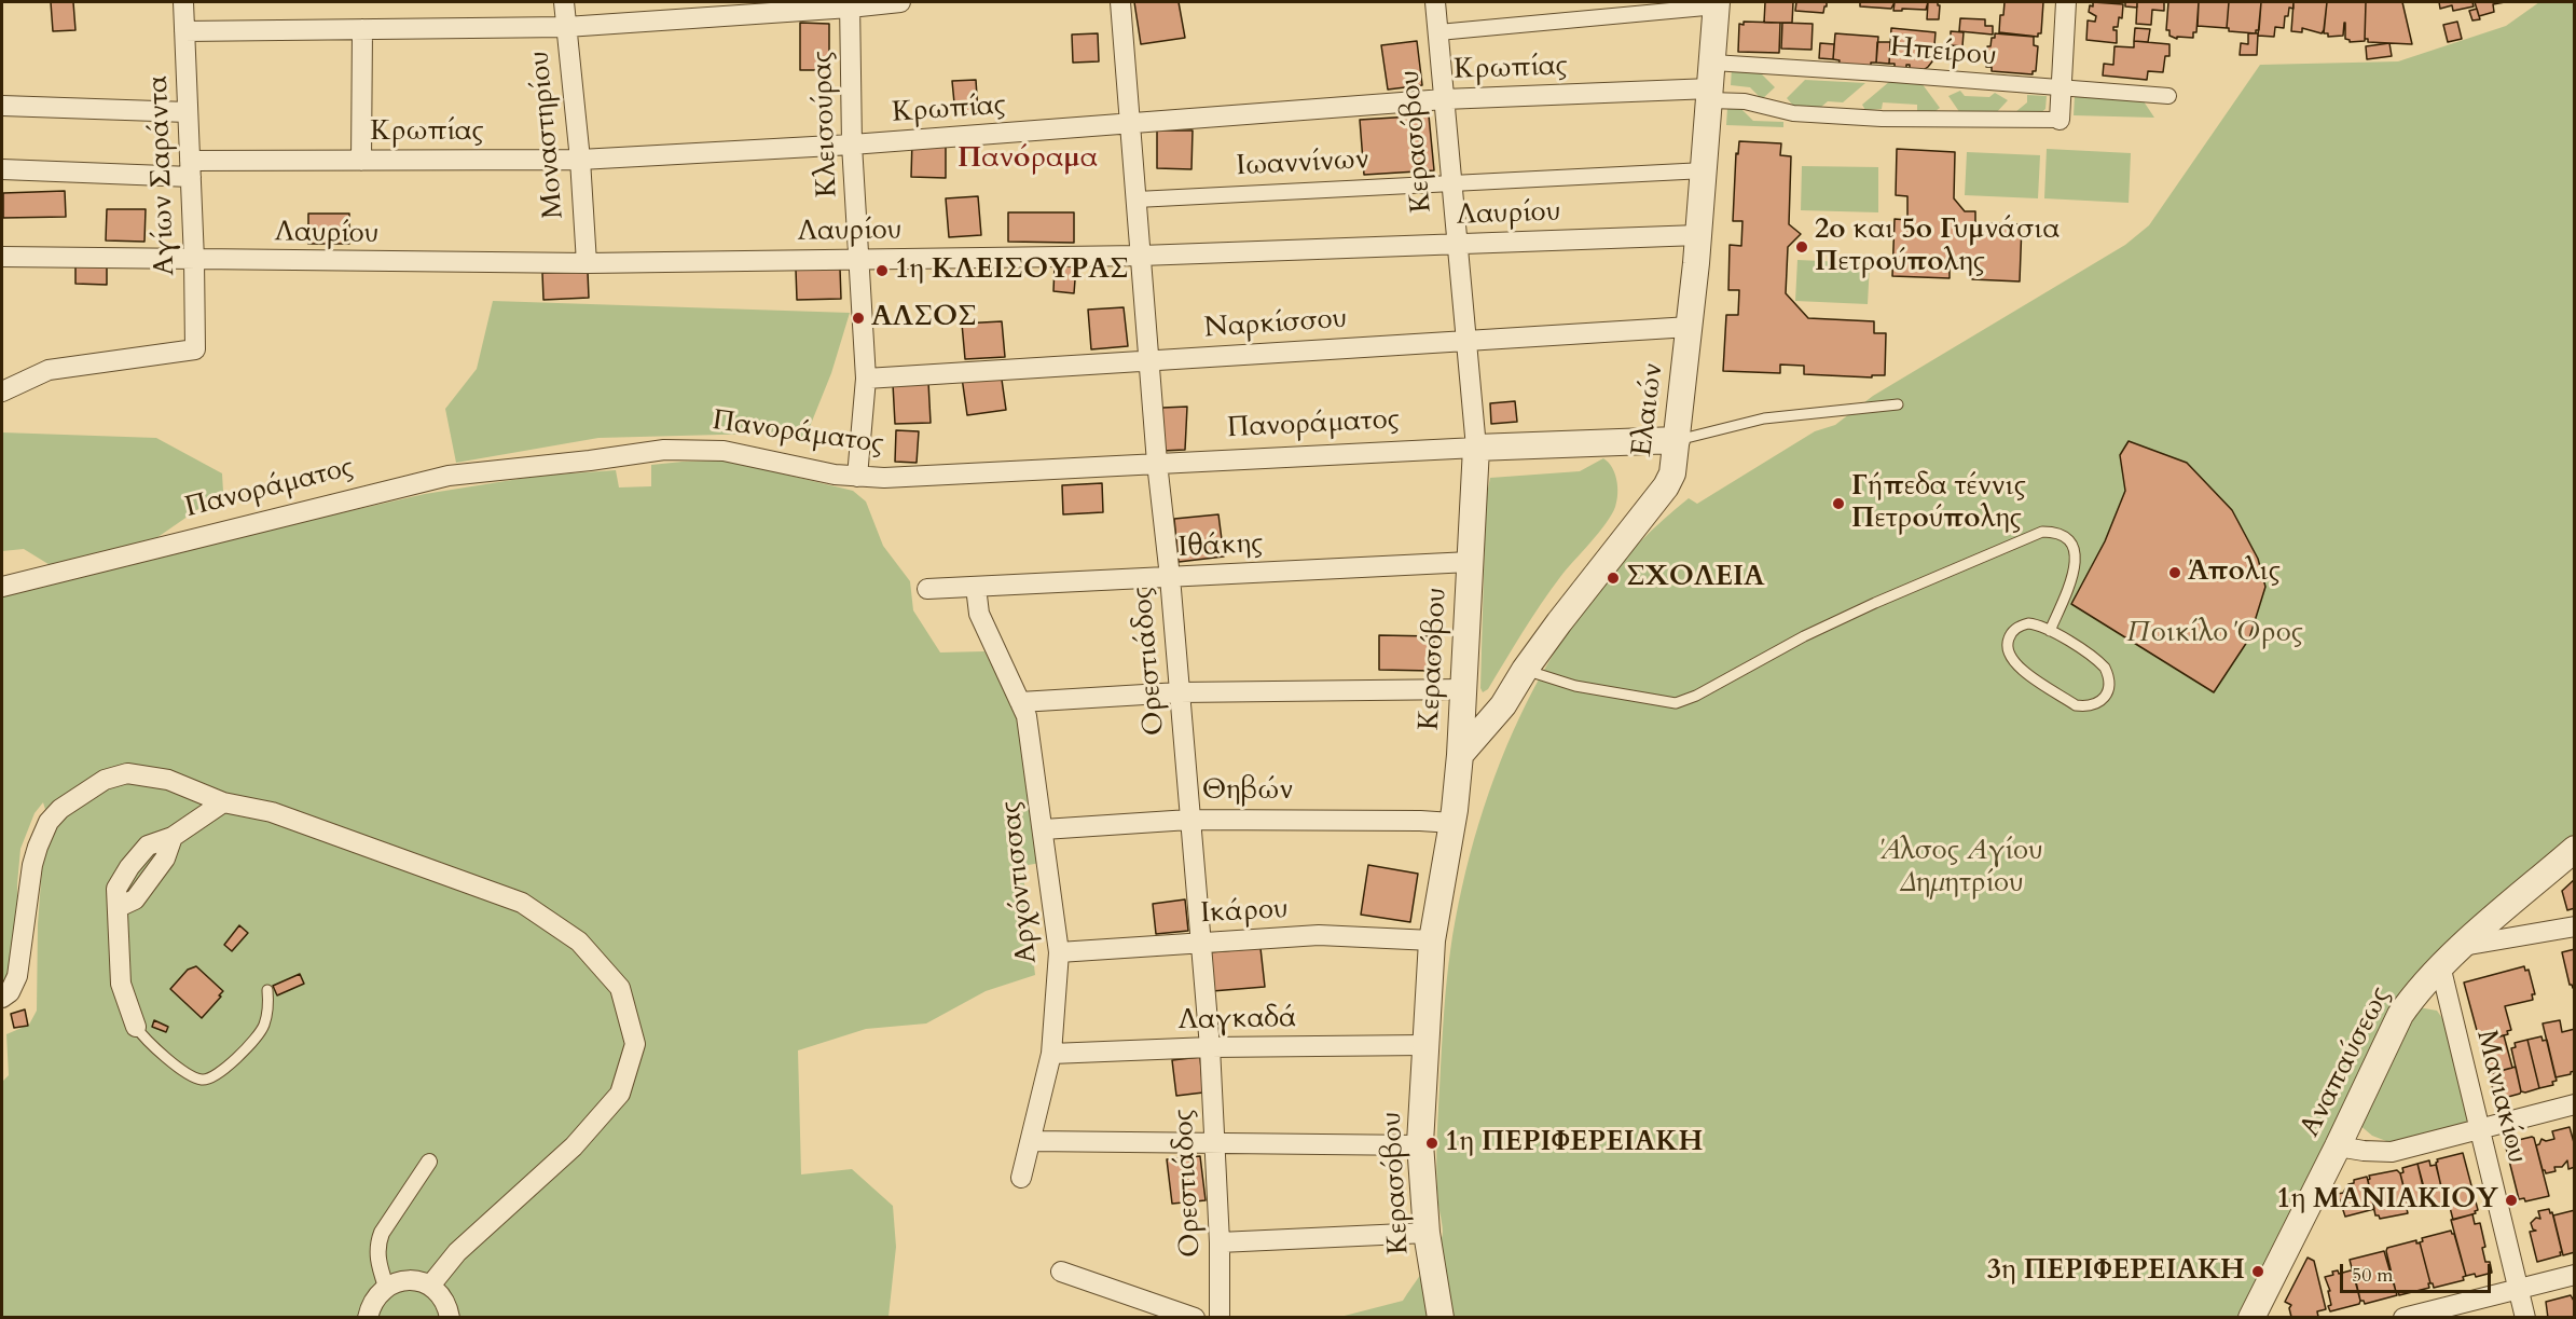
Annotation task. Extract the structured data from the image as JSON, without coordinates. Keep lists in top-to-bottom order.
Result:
{
  "streets": {
    "street": [
      "Ηπείρου",
      "Κρωπίας",
      "Κλεισούρας",
      "Μοναστηρίου",
      "Κερασόβου",
      "Ιωαννίνων",
      "Αγίων Σαράντα",
      "Λαυρίου",
      "Ναρκίσσου",
      "Ελαιών",
      "Πανοράματος",
      "Ιθάκης",
      "Ορεστιάδος",
      "Θηβών",
      "Αρχόντισσας",
      "Ικάρου",
      "Λαγκαδά",
      "Αναπαύσεως",
      "Μανιακίου"
    ]
  },
  "crossings": [
    ["Ηπείρου", "Κρωπίας"],
    ["Ηπείρου", "Ελαιών"],
    ["Κρωπίας", "Κλεισούρας"],
    ["Κρωπίας", "Μοναστηρίου"],
    ["Κρωπίας", "Κερασόβου"],
    ["Κρωπίας", "Αγίων Σαράντα"],
    ["Κρωπίας", "Ελαιών"],
    ["Κρωπίας", "Ορεστιάδος"],
    ["Κλεισούρας", "Λαυρίου"],
    ["Κλεισούρας", "Ναρκίσσου"],
    ["Κλεισούρας", "Πανοράματος"],
    ["Μοναστηρίου", "Λαυρίου"],
    ["Κερασόβου", "Ιωαννίνων"],
    ["Κερασόβου", "Λαυρίου"],
    ["Κερασόβου", "Ναρκίσσου"],
    ["Κερασόβου", "Ελαιών"],
    ["Κερασόβου", "Πανοράματος"],
    ["Κερασόβου", "Ιθάκης"],
    ["Κερασόβου", "Θηβών"],
    ["Κερασόβου", "Ικάρου"],
    ["Κερασόβου", "Λαγκαδά"],
    ["Ιωαννίνων", "Ελαιών"],
    ["Ιωαννίνων", "Ορεστιάδος"],
    ["Αγίων Σαράντα", "Λαυρίου"],
    ["Λαυρίου", "Ελαιών"],
    ["Λαυρίου", "Ορεστιάδος"],
    ["Ναρκίσσου", "Ελαιών"],
    ["Ναρκίσσου", "Ορεστιάδος"],
    ["Ελαιών", "Πανοράματος"],
    ["Πανοράματος", "Ορεστιάδος"],
    ["Ιθάκης", "Ορεστιάδος"],
    ["Ιθάκης", "Αρχόντισσας"],
    ["Ορεστιάδος", "Θηβών"],
    ["Ορεστιάδος", "Ικάρου"],
    ["Ορεστιάδος", "Λαγκαδά"],
    ["Θηβών", "Αρχόντισσας"],
    ["Αρχόντισσας", "Ικάρου"],
    ["Αρχόντισσας", "Λαγκαδά"],
    ["Αναπαύσεως", "Μανιακίου"]
  ],
  "districts": ["Πανόραμα"],
  "parks": ["Ποικίλο Όρος", "Άλσος Αγίου Δημητρίου"],
  "places": [
    "2ο και 5ο Γυμνάσια Πετρούπολης",
    "1η ΚΛΕΙΣΟΥΡΑΣ",
    "ΑΛΣΟΣ",
    "Γήπεδα τέννις Πετρούπολης",
    "Άπολις",
    "ΣΧΟΛΕΙΑ",
    "1η ΠΕΡΙΦΕΡΕΙΑΚΗ",
    "1η ΜΑΝΙΑΚΙΟΥ",
    "3η ΠΕΡΙΦΕΡΕΙΑΚΗ"
  ],
  "scale_bar": "50 m"
}
